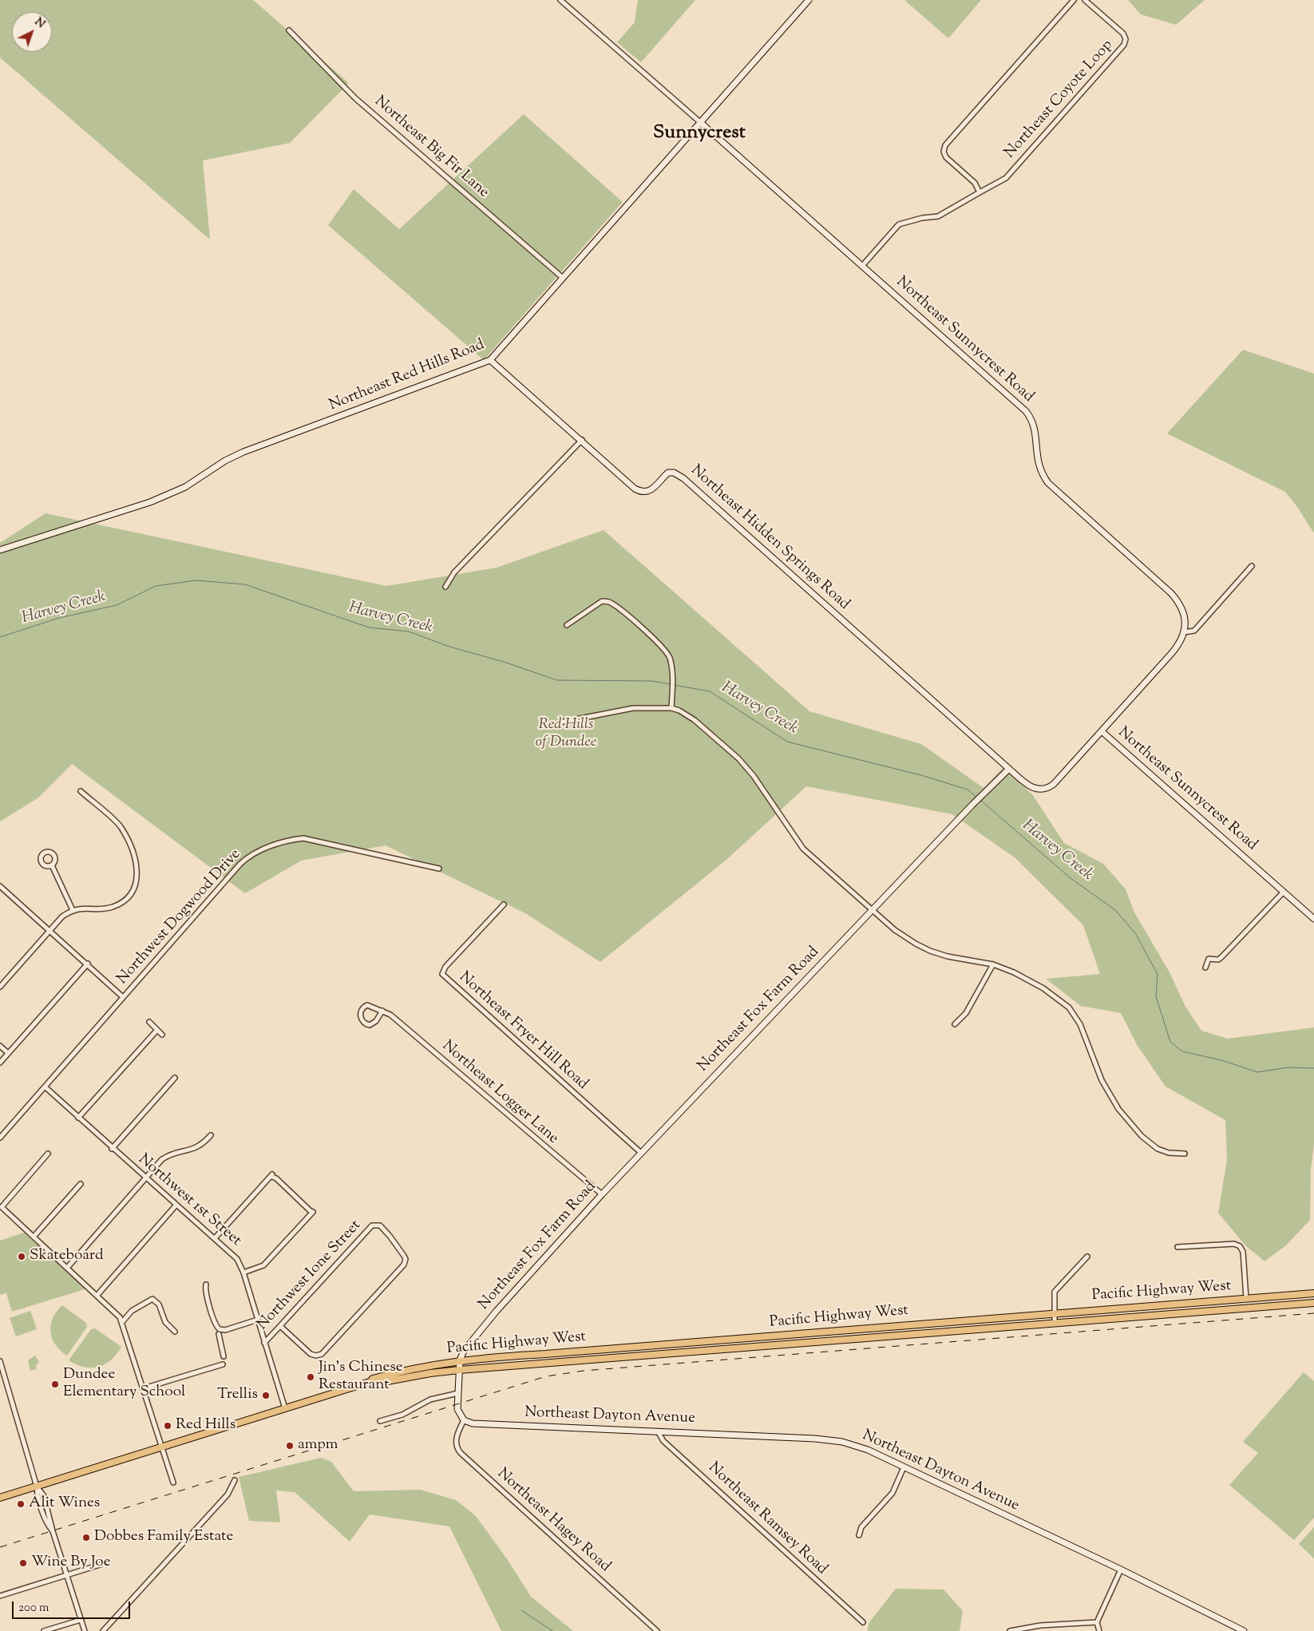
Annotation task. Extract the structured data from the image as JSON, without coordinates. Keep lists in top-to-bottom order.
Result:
{
  "streets": {
    "main road": ["Pacific Highway West"],
    "street": [
      "Northeast Coyote Loop",
      "Northeast Big Fir Lane",
      "Northeast Sunnycrest Road",
      "Northeast Red Hills Road",
      "Northeast Hidden Springs Road",
      "Northwest Dogwood Drive",
      "Northeast Fox Farm Road",
      "Northeast Fryer Hill Road",
      "Northeast Logger Lane",
      "Northwest 1st Street",
      "Northwest Ione Street",
      "Northeast Dayton Avenue",
      "Northeast Ramsey Road",
      "Northeast Hagey Road"
    ]
  },
  "crossings": [
    ["Northeast Coyote Loop", "Northeast Sunnycrest Road"],
    ["Northeast Big Fir Lane", "Northeast Red Hills Road"],
    ["Northeast Sunnycrest Road", "Northeast Red Hills Road"],
    ["Northeast Red Hills Road", "Northeast Hidden Springs Road"],
    ["Northeast Hidden Springs Road", "Northeast Fox Farm Road"],
    ["Northwest Dogwood Drive", "Northwest 1st Street"],
    ["Northeast Fox Farm Road", "Northeast Fryer Hill Road"],
    ["Northeast Fox Farm Road", "Northeast Logger Lane"],
    ["Northeast Fox Farm Road", "Pacific Highway West"],
    ["Northwest 1st Street", "Northwest Ione Street"],
    ["Northwest 1st Street", "Pacific Highway West"],
    ["Northeast Dayton Avenue", "Northeast Ramsey Road"],
    ["Northeast Dayton Avenue", "Northeast Hagey Road"]
  ],
  "districts": ["Sunnycrest"],
  "water": ["Harvey Creek"],
  "parks": ["Red Hills of Dundee"],
  "places": [
    "Skateboard",
    "Jin’s Chinese Restaurant",
    "Dundee Elementary School",
    "Trellis",
    "Red Hills",
    "ampm",
    "Alit Wines",
    "Dobbes Family Estate",
    "Wine By Joe"
  ],
  "scale_bar": "200 m",
  "north": "top right"
}
